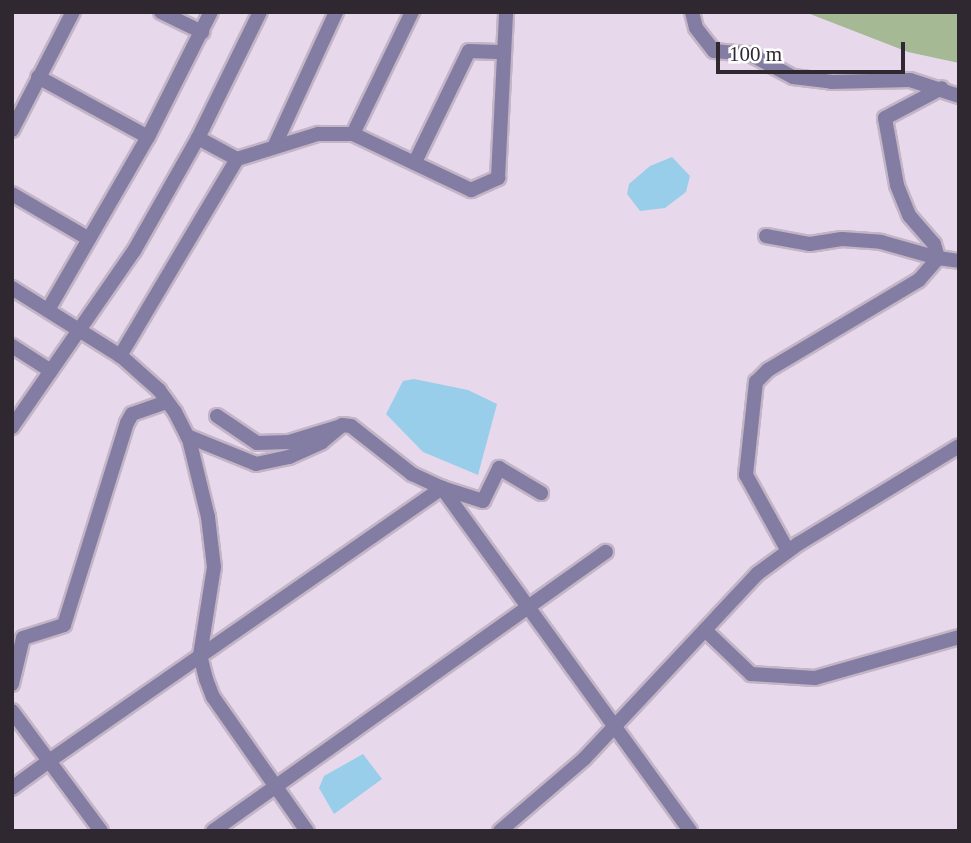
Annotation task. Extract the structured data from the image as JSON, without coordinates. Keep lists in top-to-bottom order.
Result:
{
  "scale_bar": "100 m"
}
